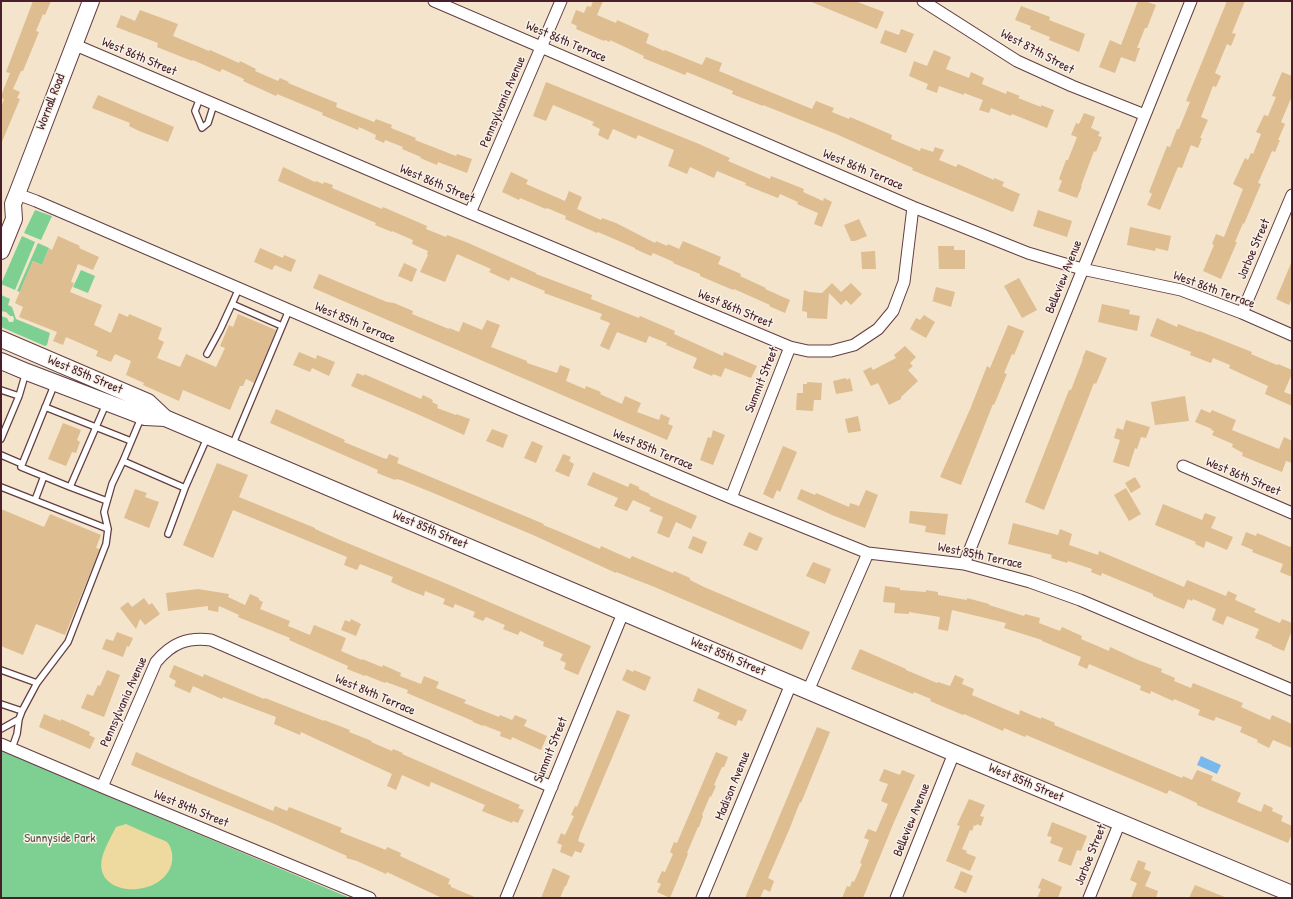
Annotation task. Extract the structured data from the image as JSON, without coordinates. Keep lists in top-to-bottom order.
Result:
{
  "streets": {
    "main road": ["Wornall Road", "West 85th Street"],
    "street": [
      "West 86th Terrace",
      "West 87th Street",
      "West 86th Street",
      "Pennsylvania Avenue",
      "Jarboe Street",
      "Belleview Avenue",
      "West 85th Terrace",
      "Summit Street",
      "West 84th Terrace",
      "Madison Avenue",
      "West 84th Street"
    ]
  },
  "crossings": [
    ["West 86th Terrace", "Pennsylvania Avenue"],
    ["West 86th Terrace", "Jarboe Street"],
    ["West 86th Terrace", "Belleview Avenue"],
    ["West 86th Terrace", "Summit Street"],
    ["West 87th Street", "Belleview Avenue"],
    ["West 86th Street", "Wornall Road"],
    ["West 86th Street", "Pennsylvania Avenue"],
    ["West 86th Street", "Summit Street"],
    ["Wornall Road", "West 85th Terrace"],
    ["Pennsylvania Avenue", "West 84th Terrace"],
    ["Pennsylvania Avenue", "West 84th Street"],
    ["Jarboe Street", "West 85th Street"],
    ["Belleview Avenue", "West 85th Terrace"],
    ["Belleview Avenue", "West 85th Street"],
    ["West 85th Terrace", "Summit Street"],
    ["West 85th Street", "Summit Street"],
    ["West 85th Street", "Madison Avenue"],
    ["Summit Street", "West 84th Terrace"]
  ],
  "parks": ["Sunnyside Park"]
}
